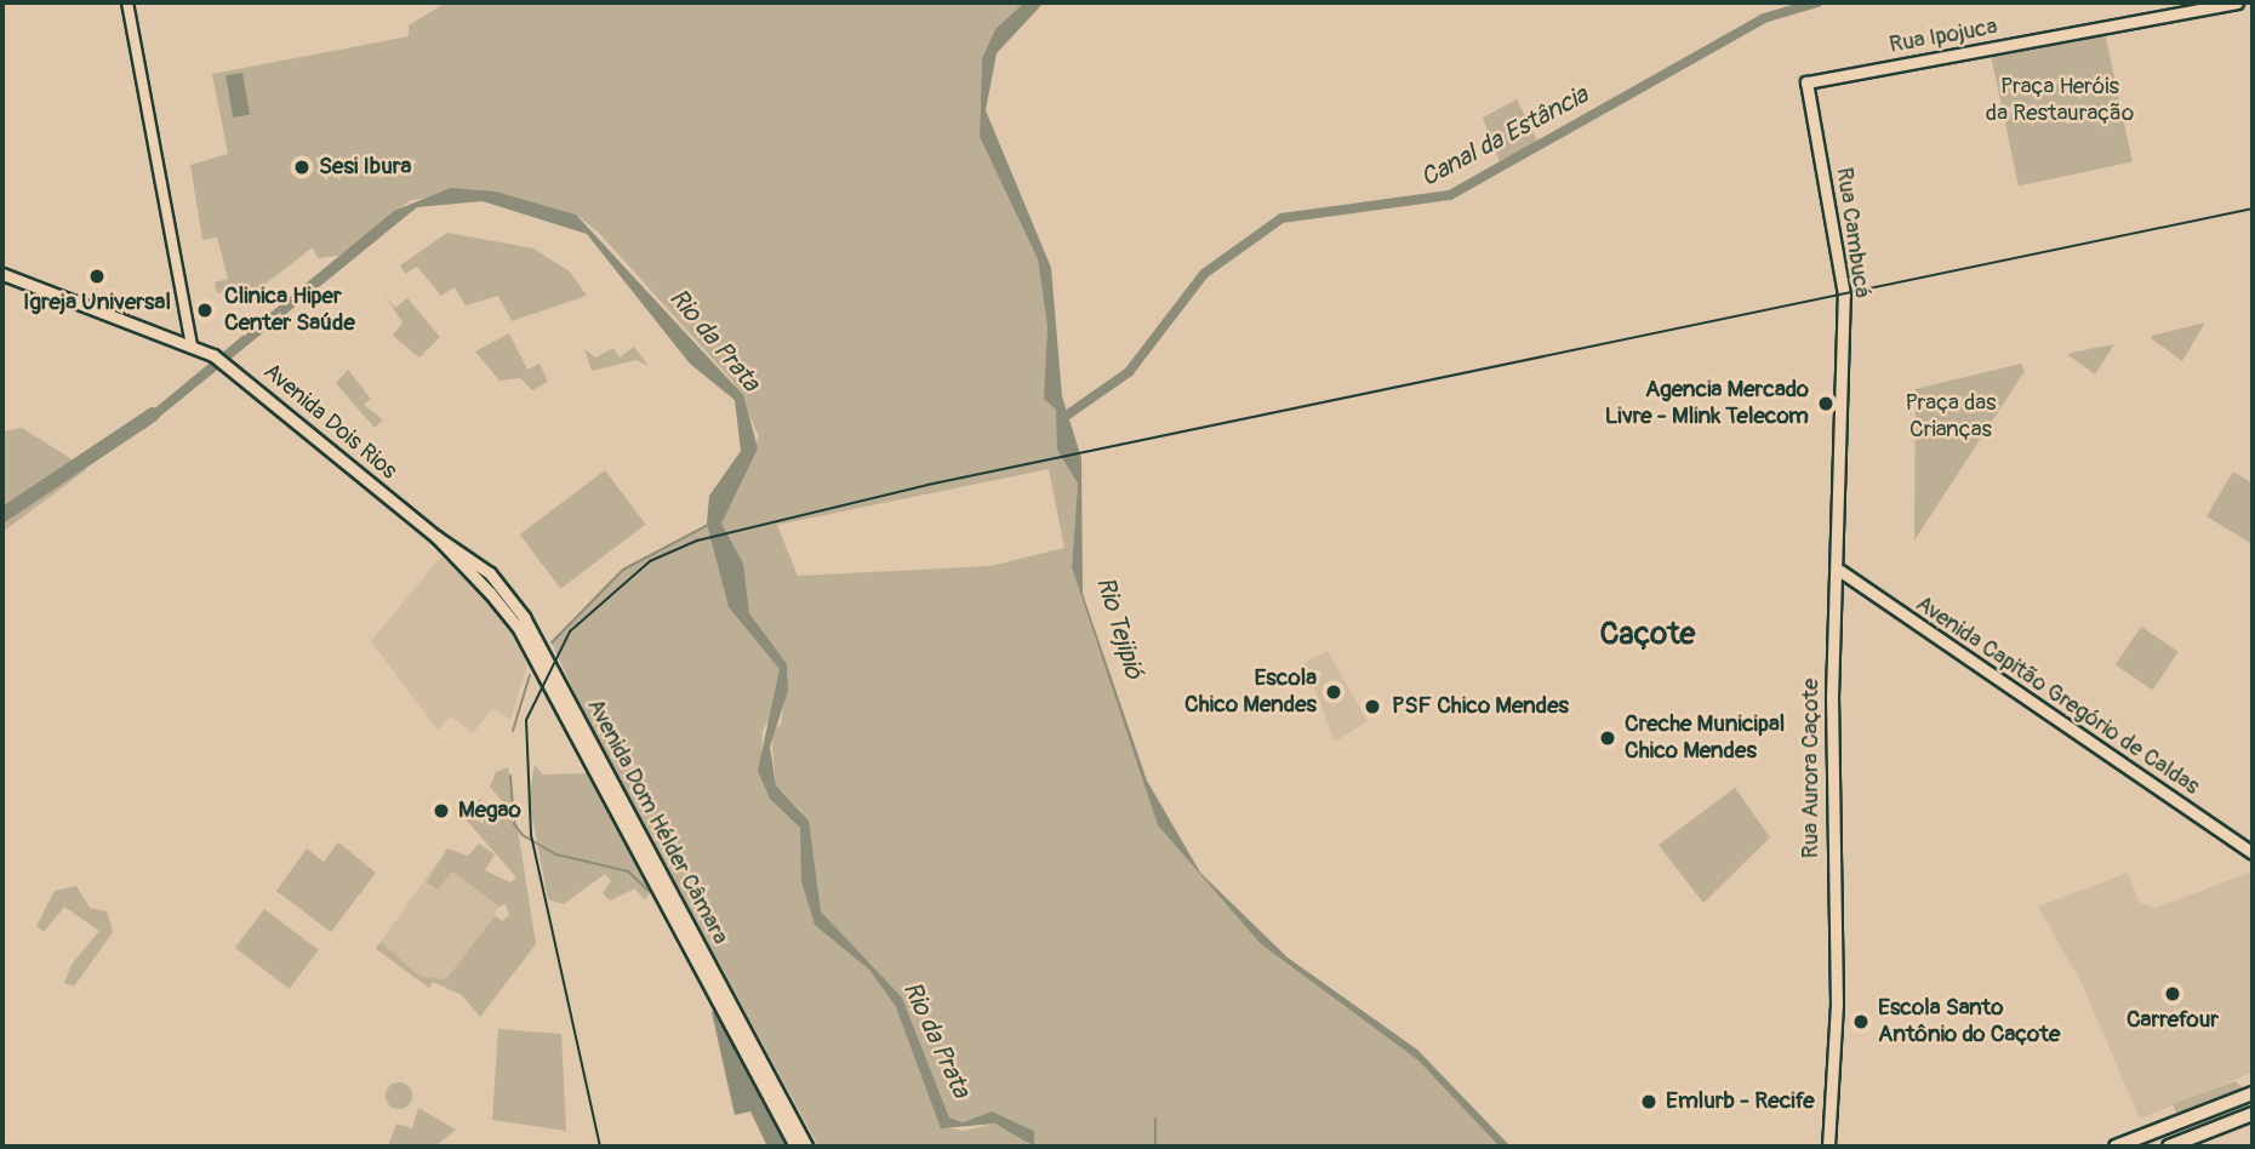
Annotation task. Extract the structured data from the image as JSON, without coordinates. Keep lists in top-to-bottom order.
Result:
{
  "streets": {
    "main road": [
      "Rua Ipojuca",
      "Rua Cambucá",
      "Avenida Dois Rios",
      "Avenida Capitão Gregório de Caldas",
      "Rua Aurora Caçote",
      "Avenida Dom Hélder Câmara"
    ]
  },
  "crossings": [
    ["Rua Ipojuca", "Rua Cambucá"],
    ["Rua Cambucá", "Rua Aurora Caçote"],
    ["Avenida Dois Rios", "Avenida Dom Hélder Câmara"],
    ["Avenida Capitão Gregório de Caldas", "Rua Aurora Caçote"]
  ],
  "districts": ["Caçote"],
  "water": ["Canal da Estância", "Rio da Prata", "Rio Tejipió"],
  "parks": ["Praça Heróis da Restauração", "Praça das Crianças"],
  "places": [
    "Sesi Ibura",
    "Igreja Universal",
    "Clinica Hiper Center Saúde",
    "Agencia Mercado Livre - Mlink Telecom",
    "Escola Chico Mendes",
    "PSF Chico Mendes",
    "Creche Municipal Chico Mendes",
    "Megao",
    "Carrefour",
    "Escola Santo Antônio do Caçote",
    "Emlurb - Recife"
  ]
}
